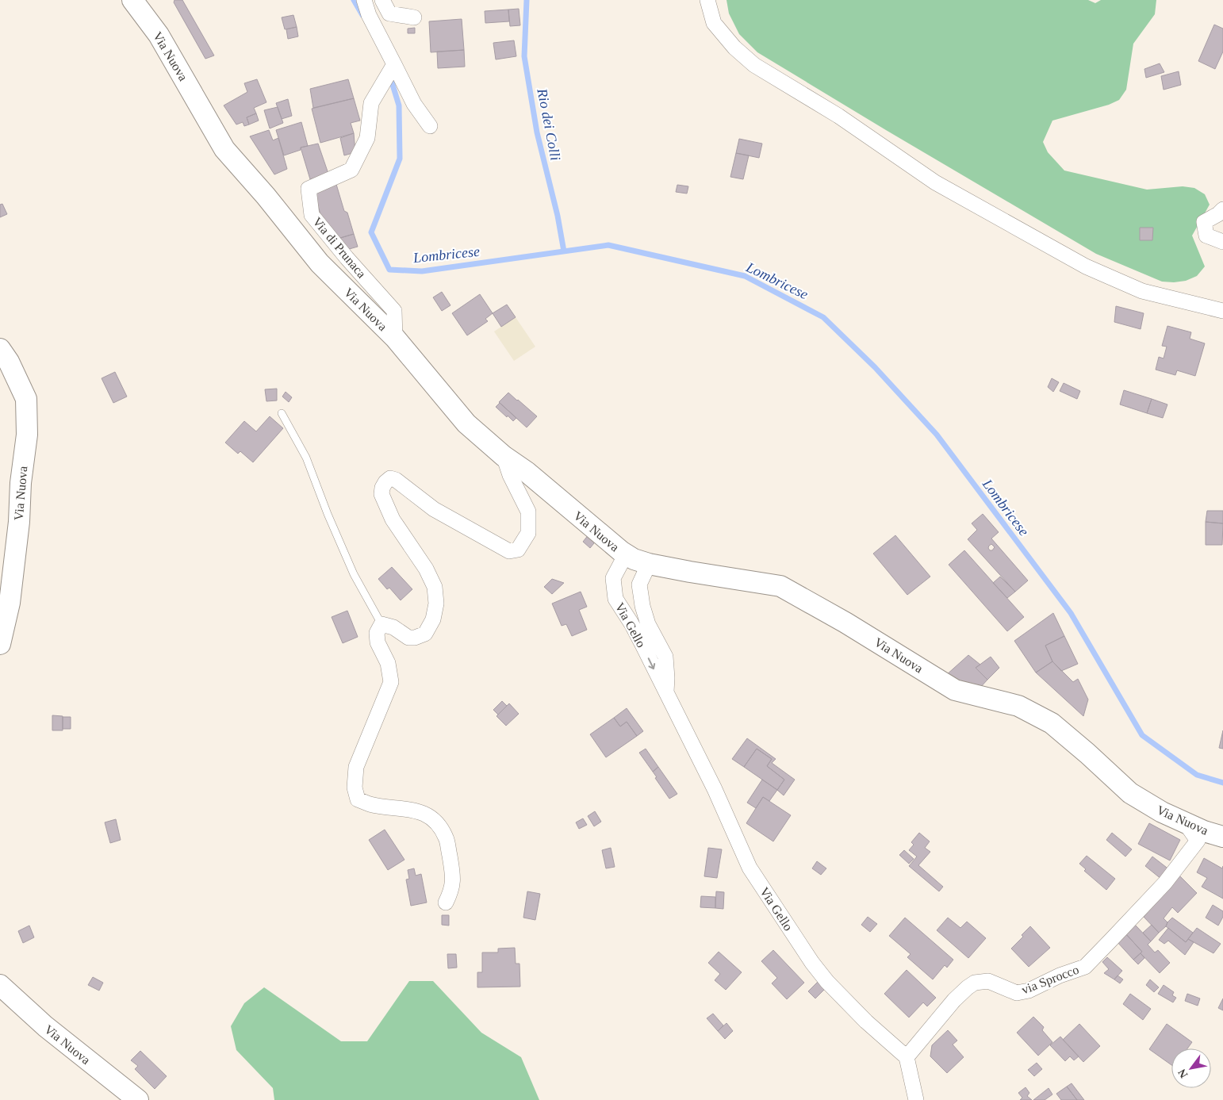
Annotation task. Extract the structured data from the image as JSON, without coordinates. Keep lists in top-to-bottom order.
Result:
{
  "streets": {
    "street": [
      "Via Nuova",
      "Via di Prunaca",
      "Via Gello",
      "via Sprocco"
    ]
  },
  "crossings": [
    ["Via Nuova", "Via di Prunaca"],
    ["Via Nuova", "Via Gello"],
    ["Via Nuova", "via Sprocco"],
    ["Via Gello", "via Sprocco"]
  ],
  "water": ["Rio dei Colli", "Lombricese"],
  "north": "bottom left"
}
